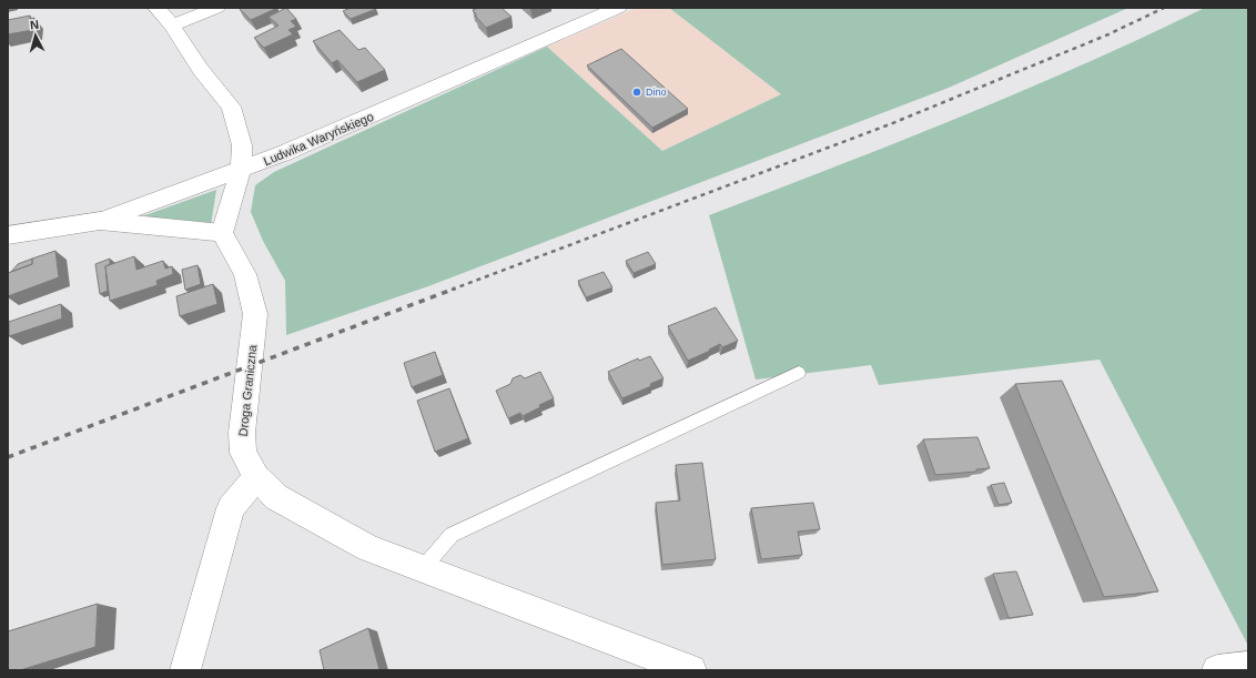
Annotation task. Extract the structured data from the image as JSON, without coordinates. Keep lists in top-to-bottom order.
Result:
{
  "streets": {
    "street": ["Ludwika Waryńskiego", "Droga Graniczna"]
  },
  "places": ["Dino"],
  "north": "top"
}
